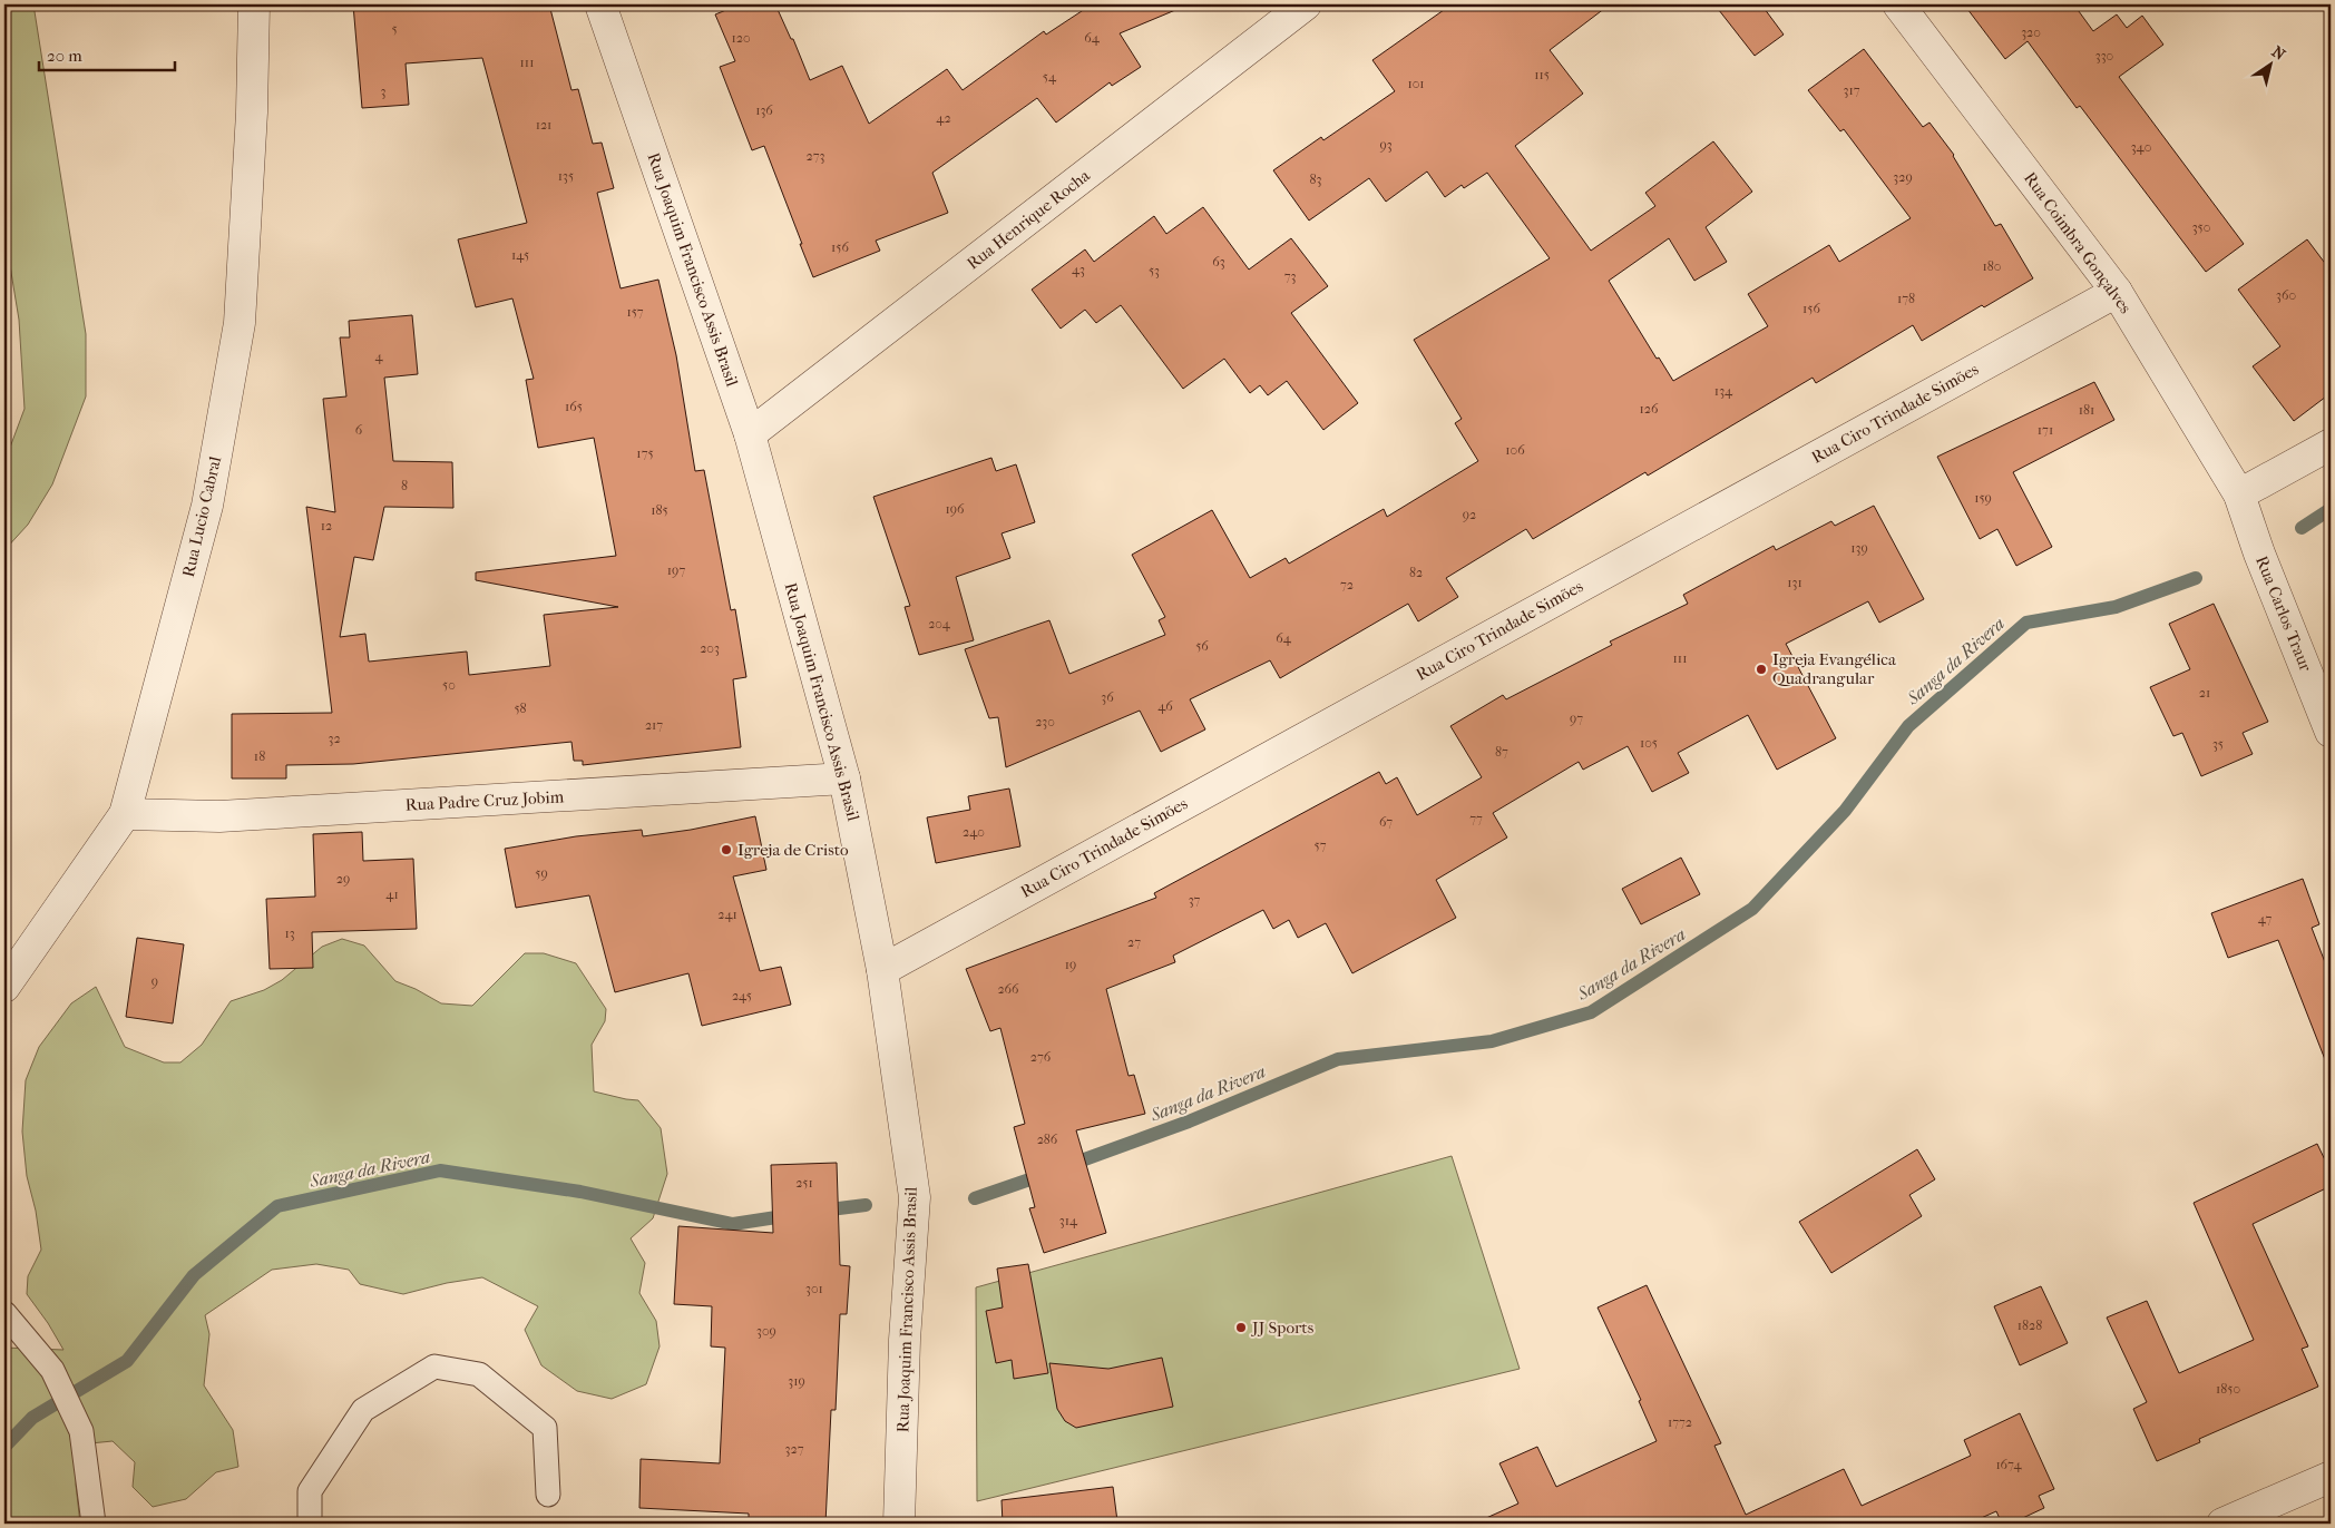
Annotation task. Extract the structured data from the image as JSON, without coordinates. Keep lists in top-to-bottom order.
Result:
{
  "streets": {
    "street": [
      "Rua Henrique Rocha",
      "Rua Coimbra Gonçalves",
      "Rua Joaquim Francisco Assis Brasil",
      "Rua Ciro Trindade Simões",
      "Rua Lucio Cabral",
      "Rua Carlos Traur",
      "Rua Padre Cruz Jobim"
    ]
  },
  "crossings": [
    ["Rua Henrique Rocha", "Rua Joaquim Francisco Assis Brasil"],
    ["Rua Coimbra Gonçalves", "Rua Ciro Trindade Simões"],
    ["Rua Coimbra Gonçalves", "Rua Carlos Traur"],
    ["Rua Joaquim Francisco Assis Brasil", "Rua Ciro Trindade Simões"],
    ["Rua Joaquim Francisco Assis Brasil", "Rua Padre Cruz Jobim"],
    ["Rua Lucio Cabral", "Rua Padre Cruz Jobim"]
  ],
  "water": ["Sanga da Rivera"],
  "places": ["Igreja Evangélica Quadrangular", "Igreja de Cristo", "JJ Sports"],
  "house_numbers": [
    "5",
    "320",
    "120",
    "64",
    "330",
    "111",
    "115",
    "54",
    "101",
    "317",
    "3",
    "136",
    "42",
    "121",
    "93",
    "340",
    "273",
    "135",
    "329",
    "83",
    "350",
    "156",
    "145",
    "63",
    "180",
    "43",
    "53",
    "73",
    "360",
    "178",
    "156",
    "157",
    "4",
    "134",
    "165",
    "126",
    "181",
    "6",
    "171",
    "106",
    "175",
    "8",
    "159",
    "196",
    "185",
    "92",
    "12",
    "139",
    "197",
    "82",
    "131",
    "72",
    "204",
    "64",
    "56",
    "203",
    "111",
    "50",
    "21",
    "36",
    "46",
    "58",
    "97",
    "230",
    "217",
    "32",
    "105",
    "35",
    "87",
    "18",
    "77",
    "67",
    "240",
    "57",
    "59",
    "29",
    "41",
    "37",
    "241",
    "47",
    "13",
    "27",
    "19",
    "9",
    "266",
    "245",
    "276",
    "286",
    "251",
    "314",
    "301",
    "1828",
    "309",
    "319",
    "1850",
    "1772",
    "327",
    "1674"
  ],
  "scale_bar": "20 m",
  "north": "top right"
}
